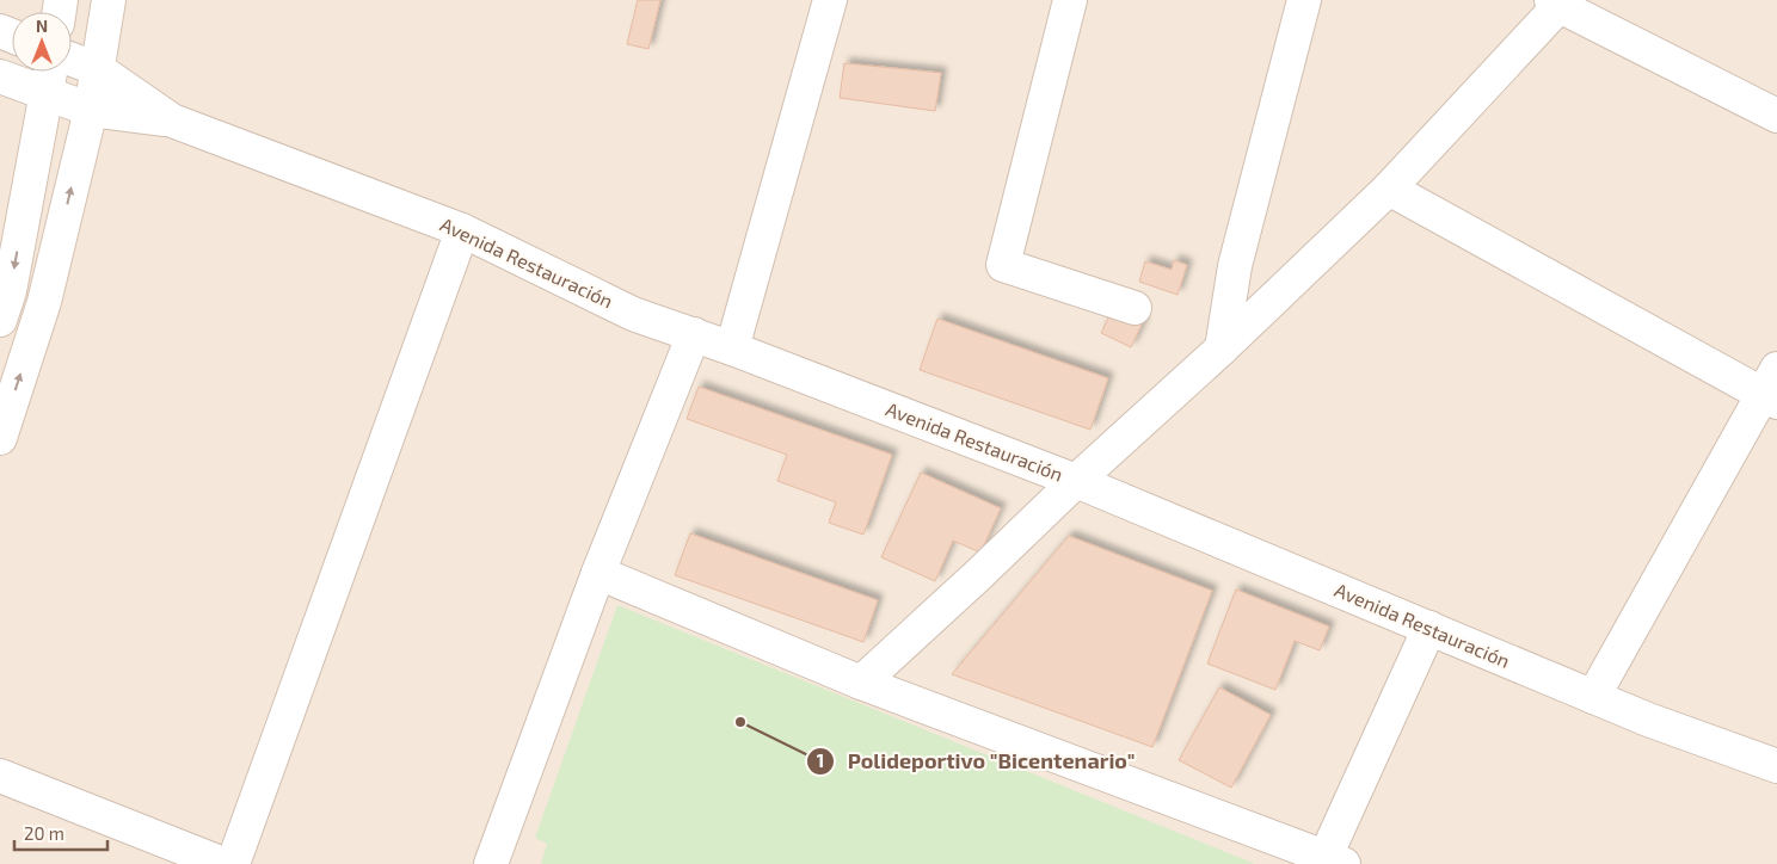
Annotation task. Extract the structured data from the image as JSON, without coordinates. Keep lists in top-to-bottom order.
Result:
{
  "streets": {
    "street": ["Avenida Restauración"]
  },
  "places": ["Polideportivo \"Bicentenario\""],
  "scale_bar": "20 m",
  "north": "top"
}
